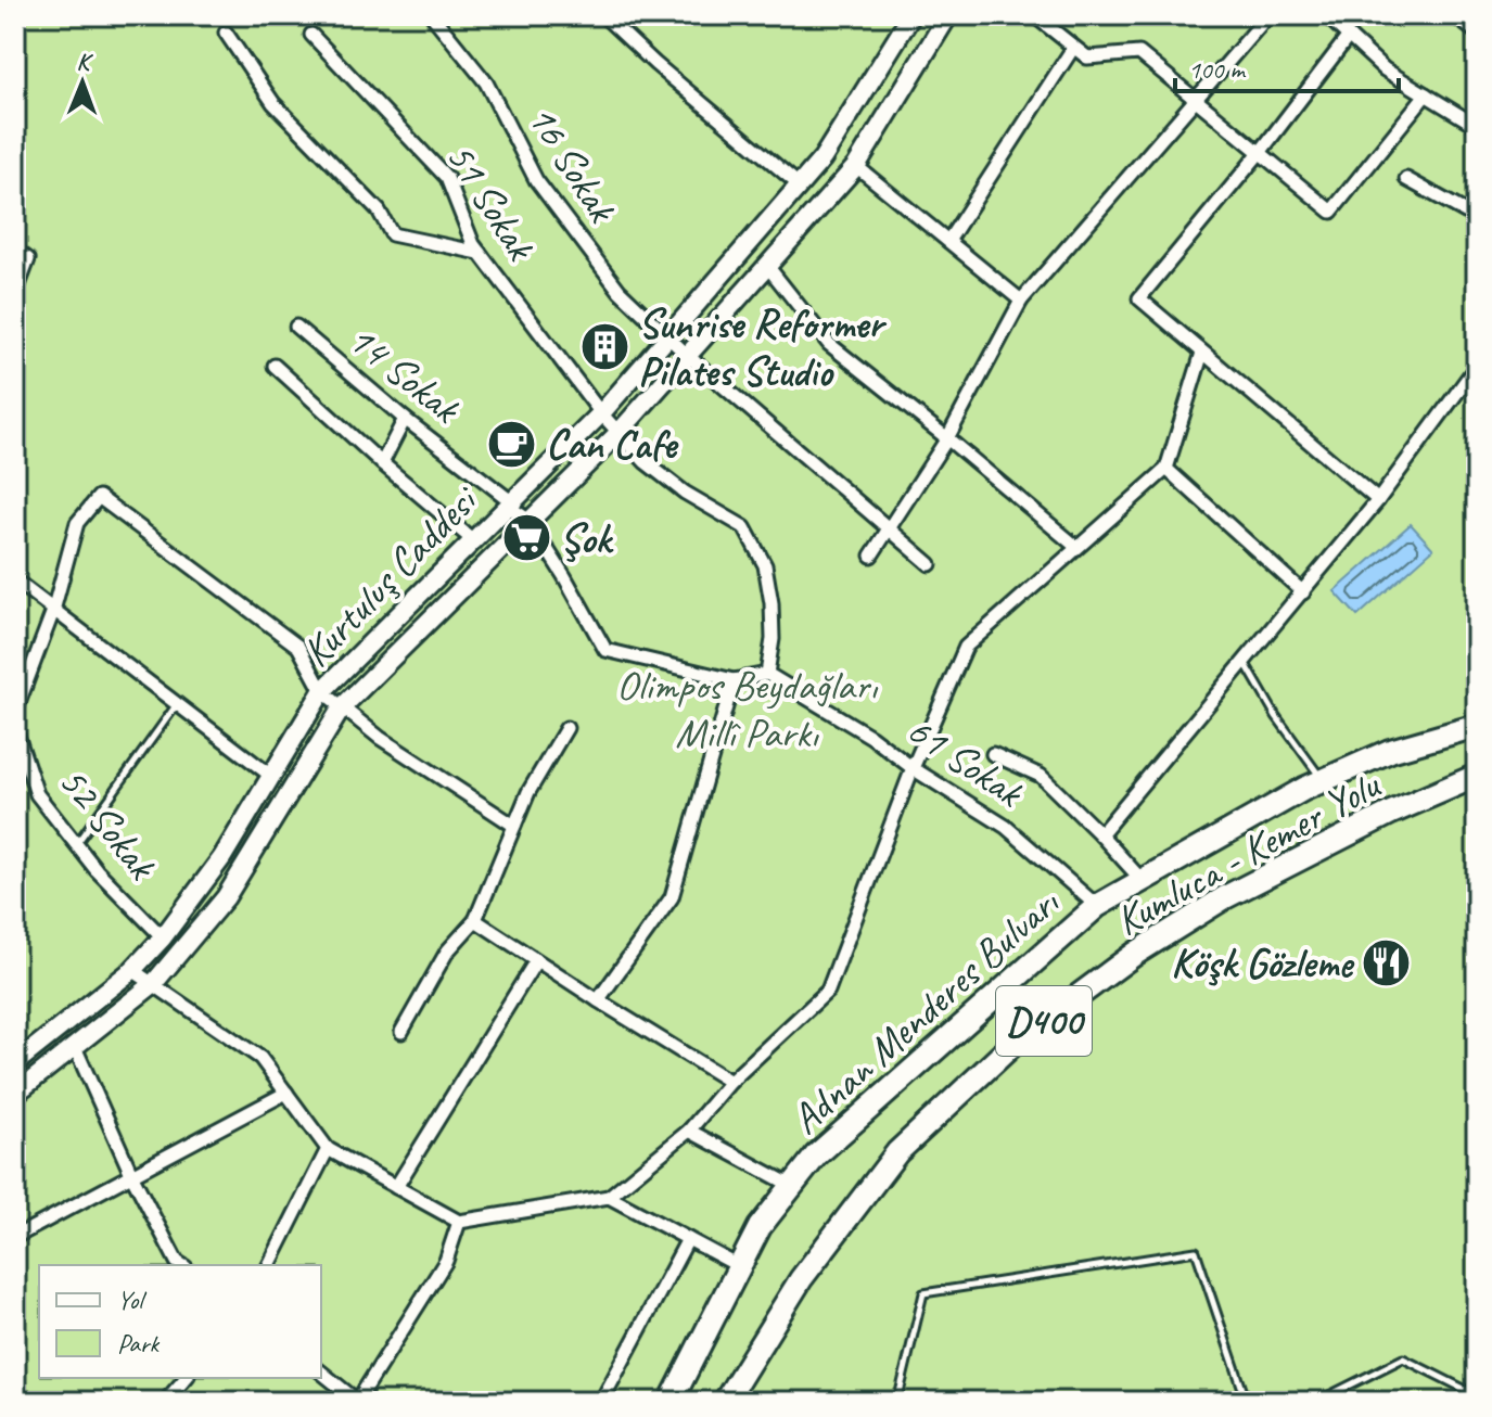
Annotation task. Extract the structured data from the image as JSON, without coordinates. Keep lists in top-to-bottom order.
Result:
{
  "streets": {
    "highway": ["Kumluca - Kemer Yolu", "Adnan Menderes Bulvarı", "D400"],
    "street": [
      "16 Sokak",
      "51 Sokak",
      "14 Sokak",
      "Kurtuluş Caddesi",
      "61 Sokak",
      "52 Sokak"
    ]
  },
  "crossings": [
    ["16 Sokak", "Kurtuluş Caddesi"],
    ["51 Sokak", "Kurtuluş Caddesi"],
    ["51 Sokak", "61 Sokak"],
    ["14 Sokak", "Kurtuluş Caddesi"],
    ["Kurtuluş Caddesi", "52 Sokak"],
    ["61 Sokak", "Adnan Menderes Bulvarı"]
  ],
  "parks": ["Olimpos Beydağları Millî Parkı"],
  "places": {
    "building": ["Sunrise Reformer Pilates Studio"],
    "cafe": ["Can Cafe"],
    "supermarket": ["Şok"],
    "restaurant": ["Köşk Gözleme"]
  },
  "legend": ["Yol", "Park"],
  "scale_bar": "100 m",
  "north": "top"
}
